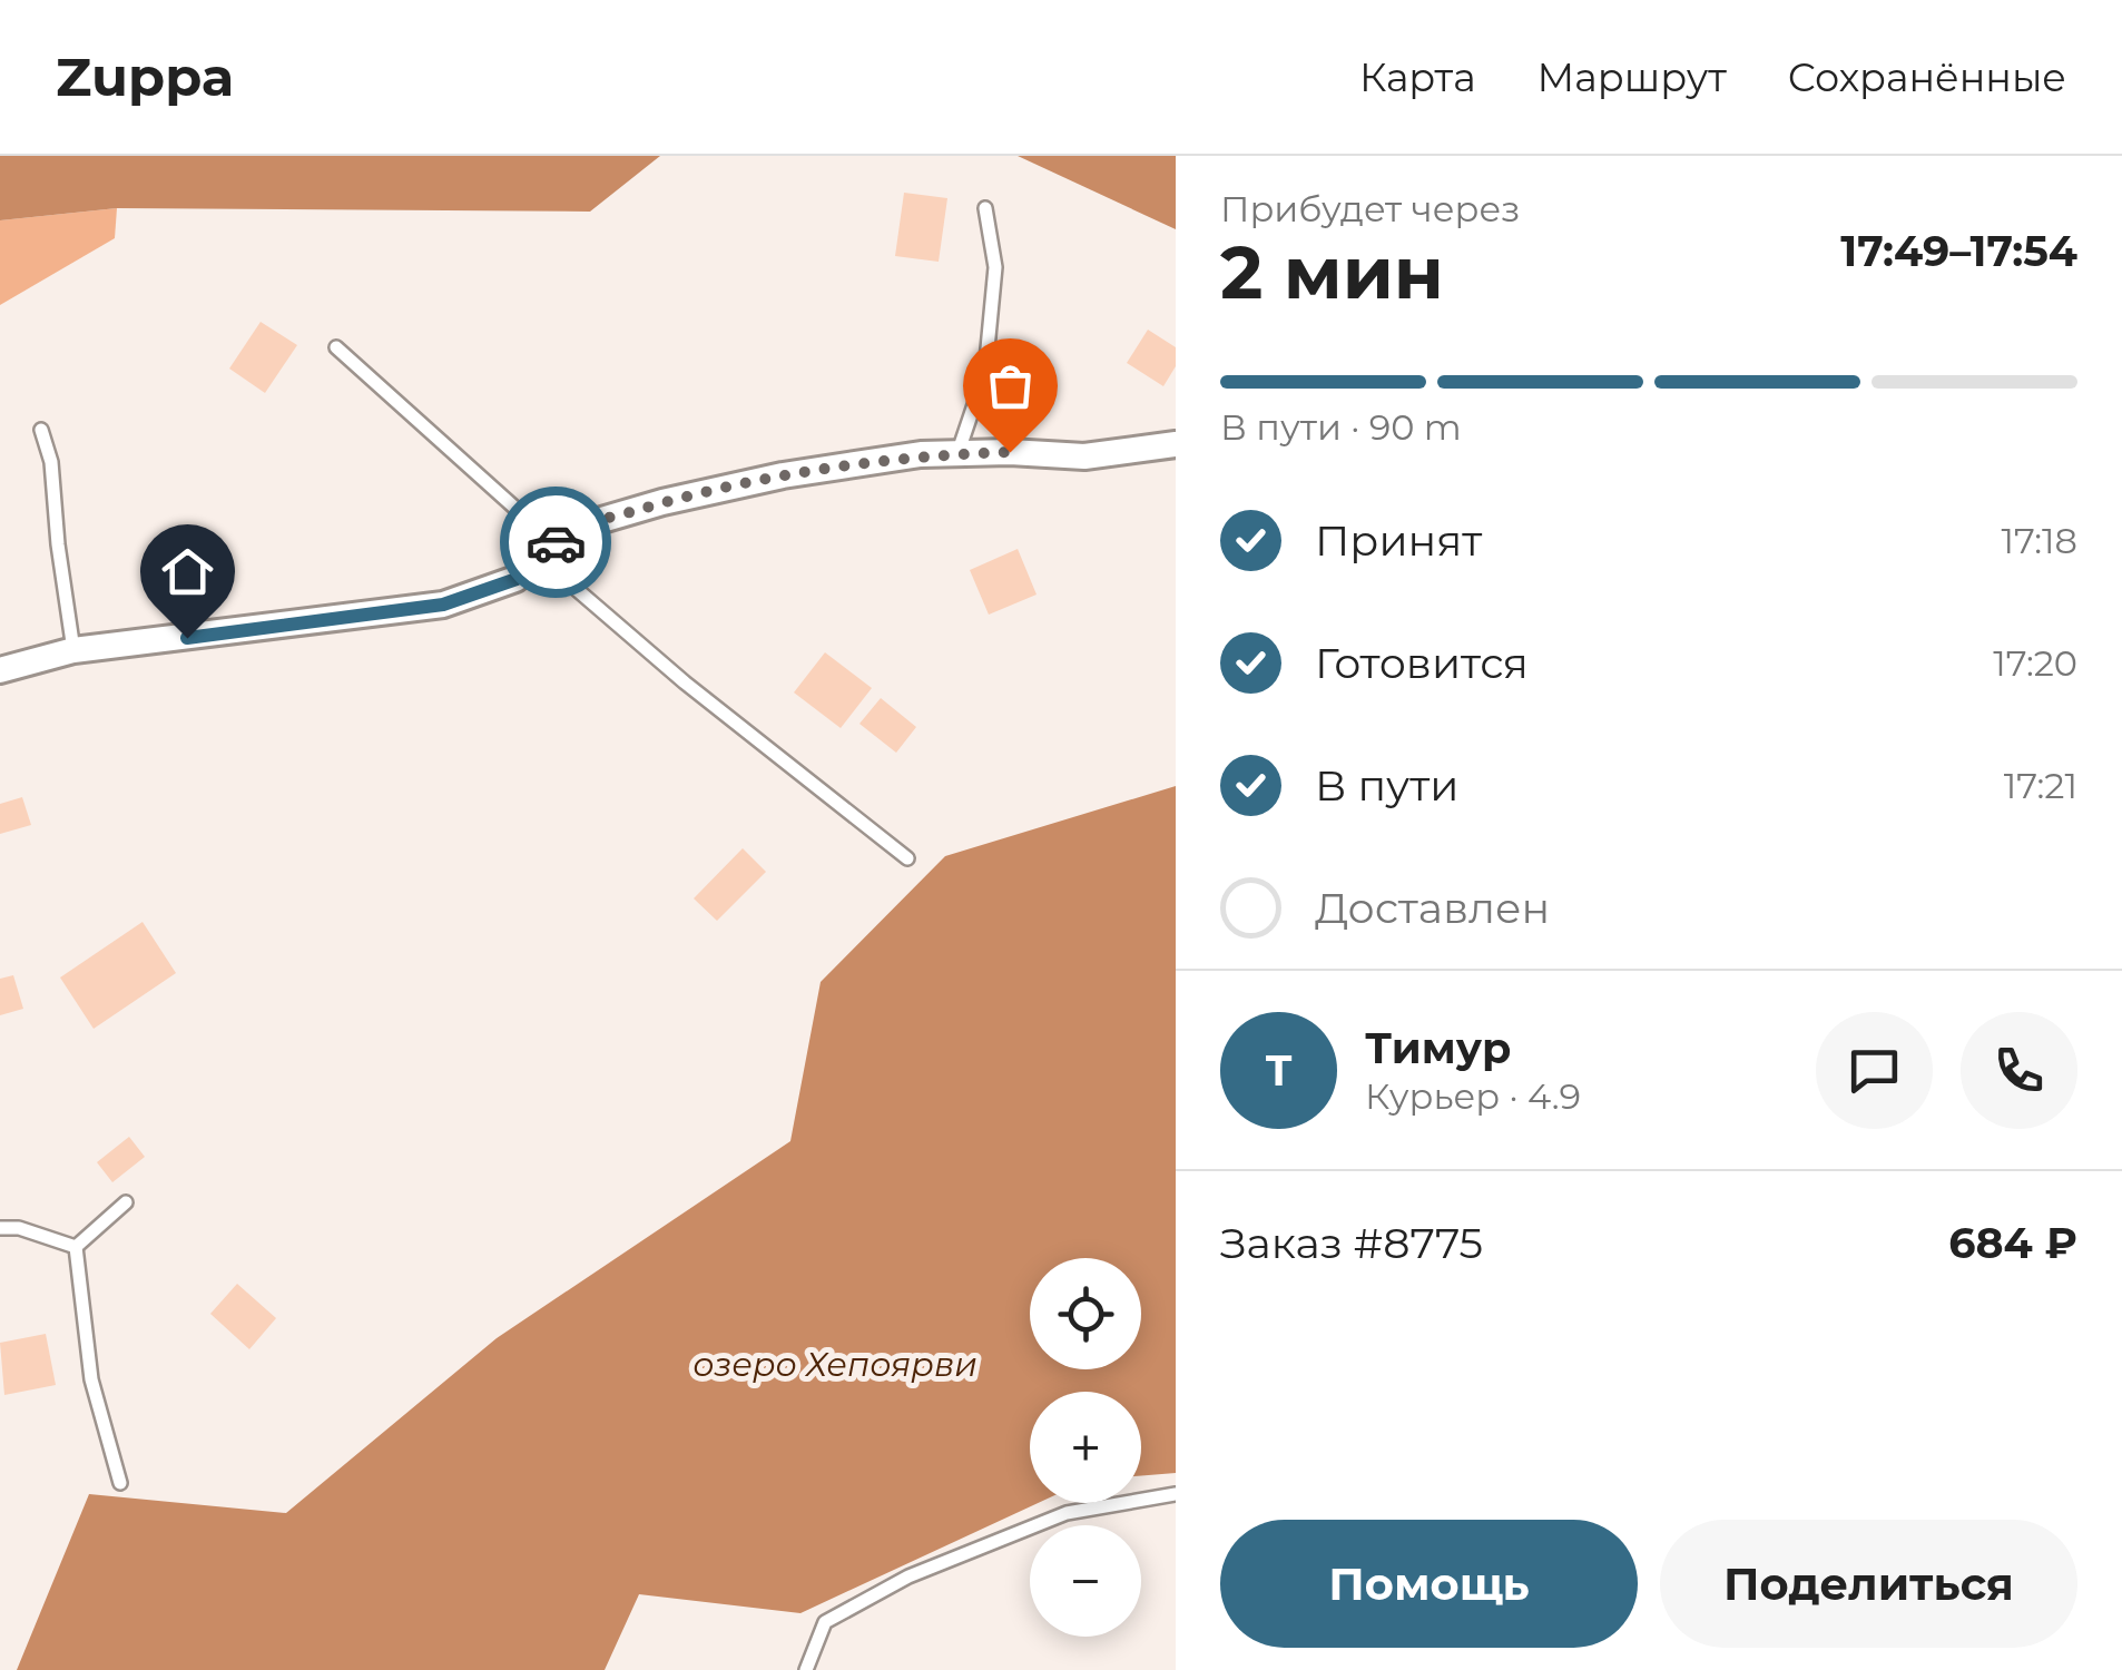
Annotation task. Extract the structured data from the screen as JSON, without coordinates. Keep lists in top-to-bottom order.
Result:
{
  "water": ["озеро Хепоярви"],
  "page": {
    "header": "Zuppa",
    "nav": ["Карта", "Маршрут", "Сохранённые"],
    "heading": ["2 мин", "Прибудет через", "17:49–17:54"],
    "panel": [
      "Тимур",
      "Курьер · 4.9",
      "Заказ #8775",
      "684 ₽"
    ],
    "bar": "В пути · 90 m",
    "list": [
      ["Принят", "17:18"],
      ["Готовится", "17:20"],
      ["В пути", "17:21"],
      "Доставлен"
    ],
    "round": "Т",
    "map_buttons": ["+", "−"],
    "buttons": ["Помощь", "Поделиться"]
  }
}
